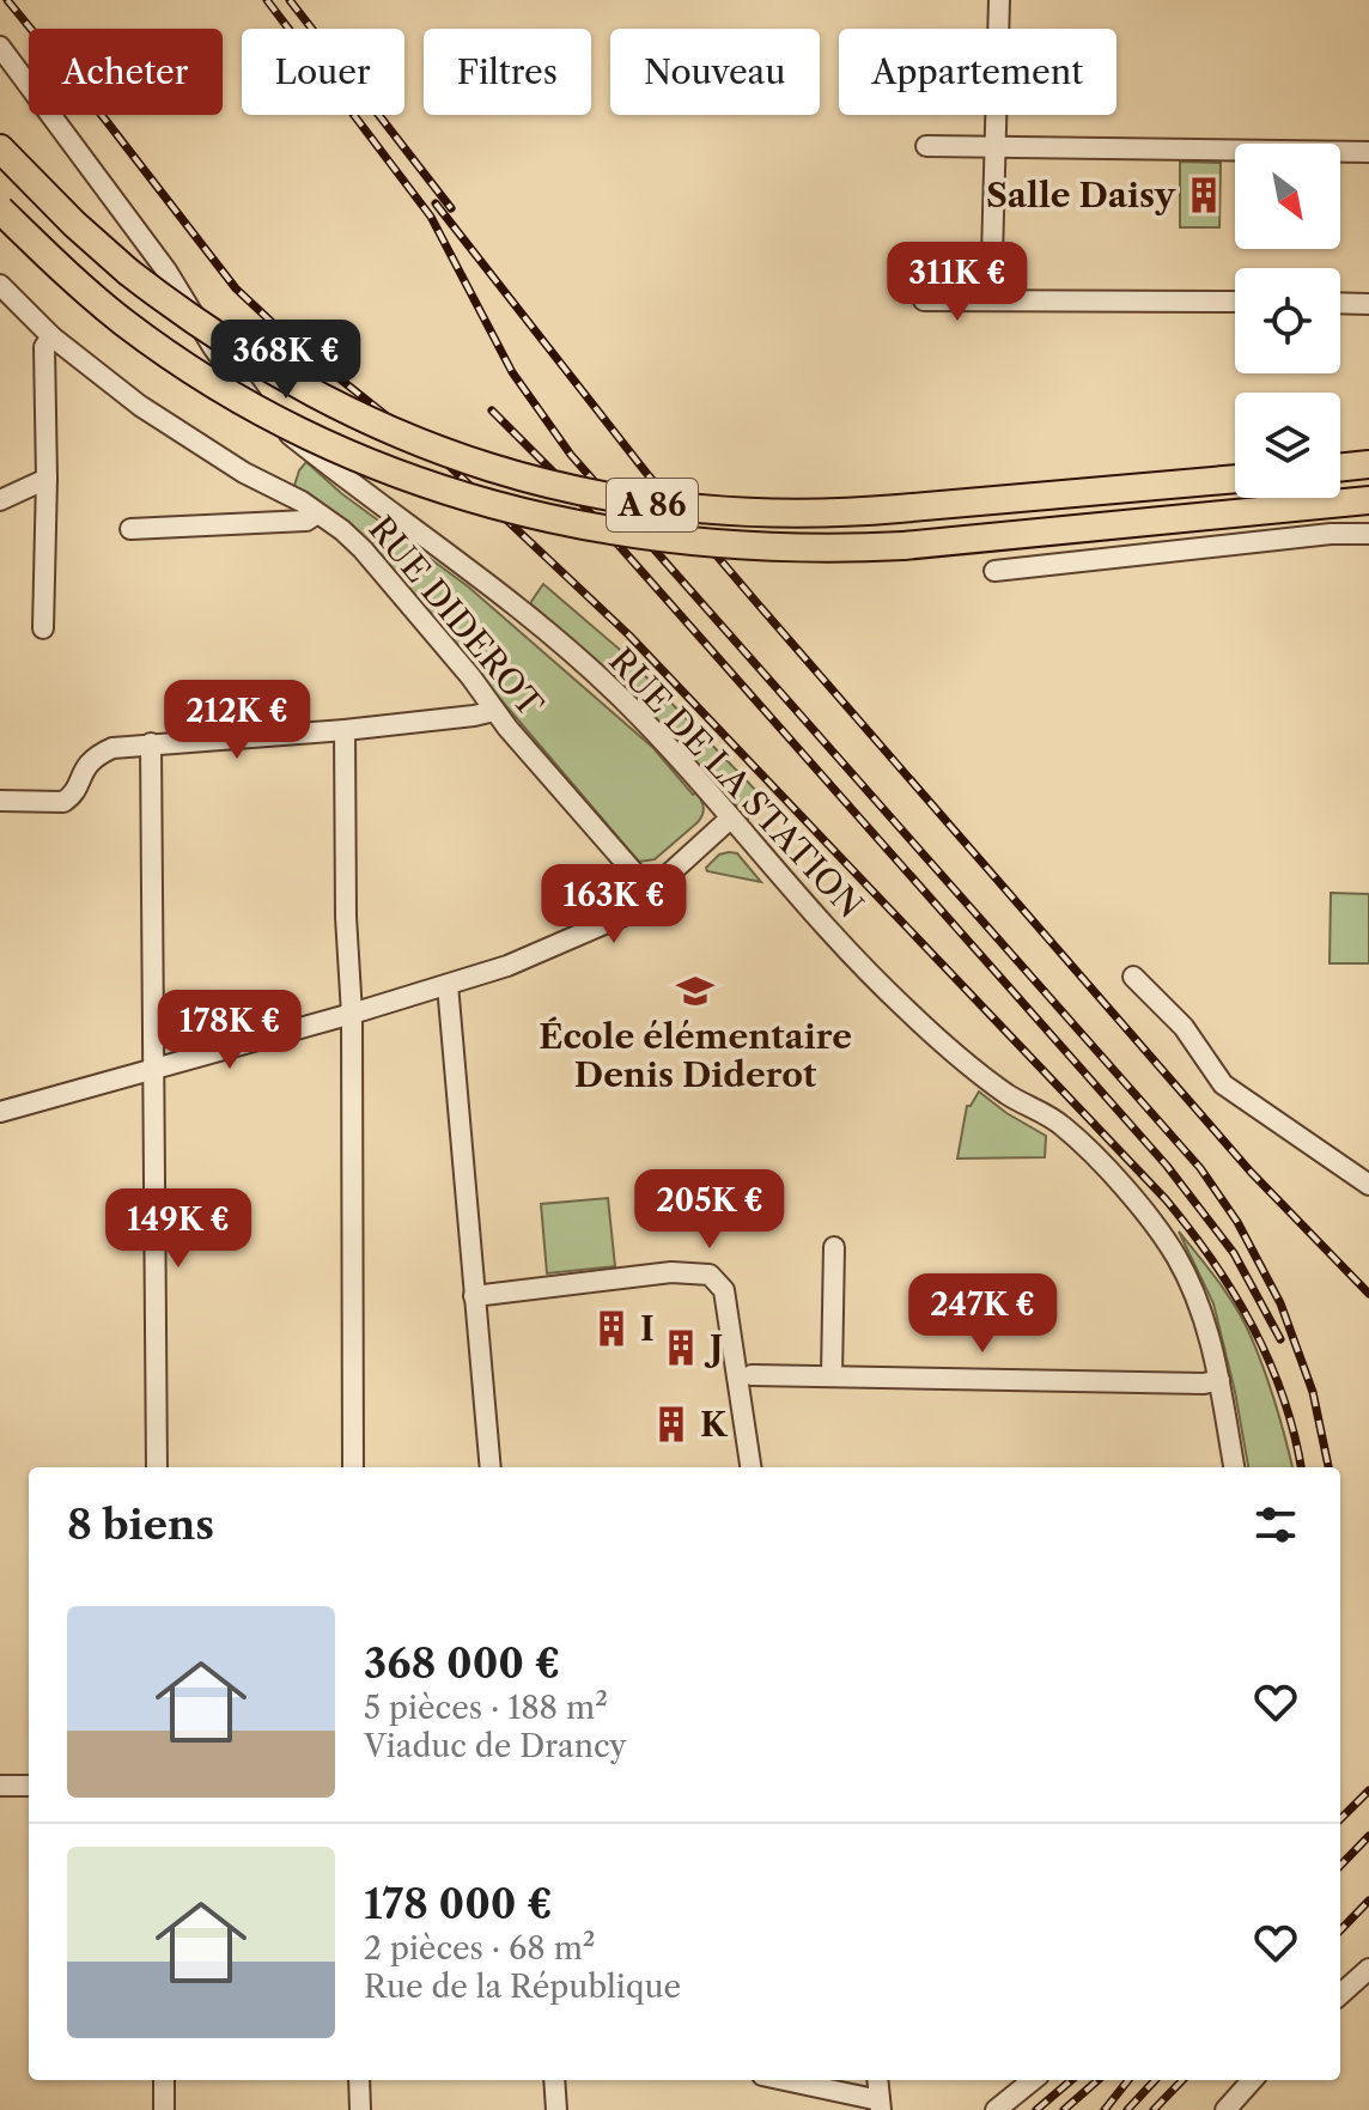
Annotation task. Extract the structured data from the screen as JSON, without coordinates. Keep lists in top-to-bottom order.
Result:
{
  "streets": {
    "highway": ["A 86"],
    "street": ["RUE DIDEROT", "RUE DE LA STATION"]
  },
  "places": {
    "building": [
      "Salle Daisy",
      "I",
      "J",
      "K"
    ],
    "school or university": ["École élémentaire Denis Diderot"]
  },
  "north": "bottom right",
  "page": {
    "chip": [
      "Acheter",
      "Louer",
      "Filtres",
      "Nouveau",
      "Appartement"
    ],
    "price": [
      "311K €",
      "368K €",
      "212K €",
      "163K €",
      "178K €",
      "205K €",
      "149K €",
      "247K €"
    ],
    "heading": "8 biens",
    "list": [
      {
        "name": "368 000 €",
        "note": "5 pièces · 188 m² · Viaduc de Drancy"
      },
      {
        "name": "178 000 €",
        "note": "2 pièces · 68 m² · Rue de la République"
      }
    ]
  }
}
